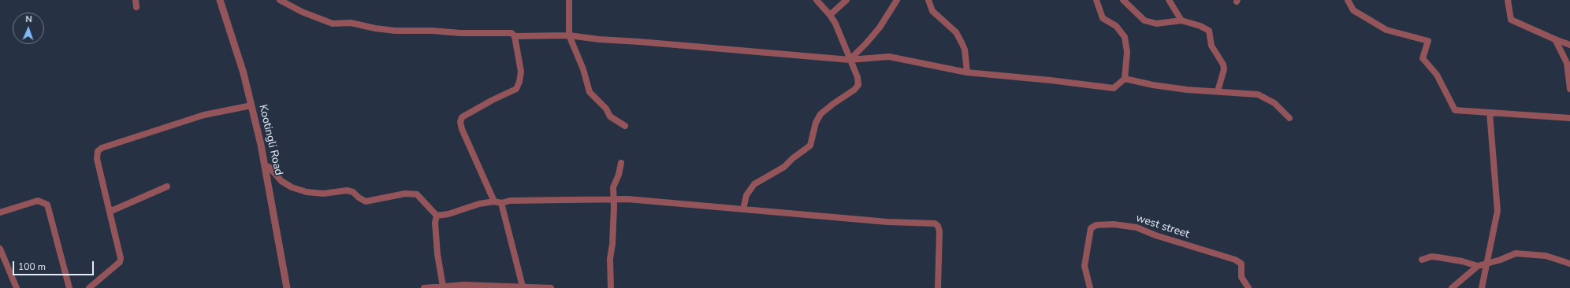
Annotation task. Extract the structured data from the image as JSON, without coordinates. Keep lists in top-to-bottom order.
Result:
{
  "streets": {
    "street": ["Kootingli Road", "west street"]
  },
  "scale_bar": "100 m",
  "north": "top"
}
